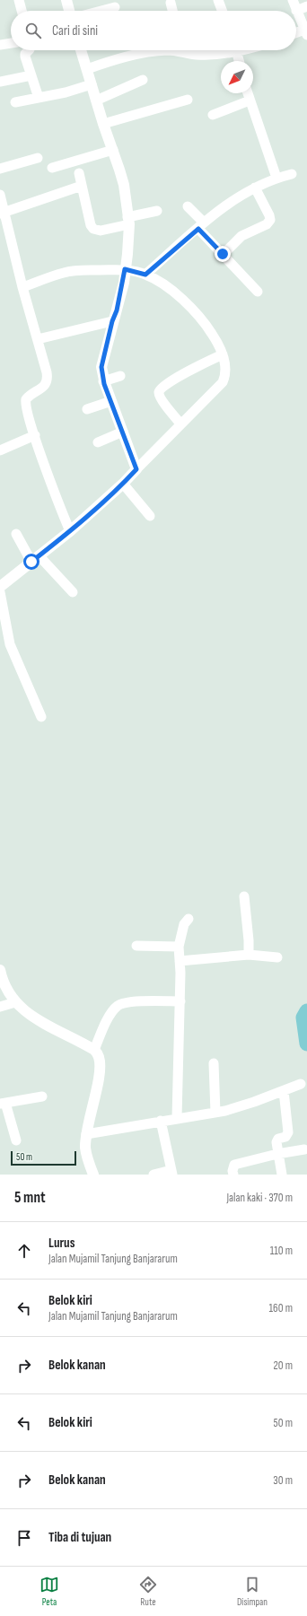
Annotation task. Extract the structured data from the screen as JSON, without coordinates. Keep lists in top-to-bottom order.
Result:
{
  "scale_bar": "50 m",
  "north": "bottom left",
  "page": {
    "search": "Cari di sini",
    "scale": "50 m",
    "heading": ["5 mnt", "Jalan kaki · 370 m"],
    "list": [
      ["Lurus", "Jalan Mujamil Tanjung Banjararum", "110 m"],
      ["Belok kiri", "Jalan Mujamil Tanjung Banjararum", "160 m"],
      ["Belok kanan", "20 m"],
      ["Belok kiri", "50 m"],
      ["Belok kanan", "30 m"],
      "Tiba di tujuan"
    ],
    "nav": ["Peta", "Rute", "Disimpan"]
  }
}
